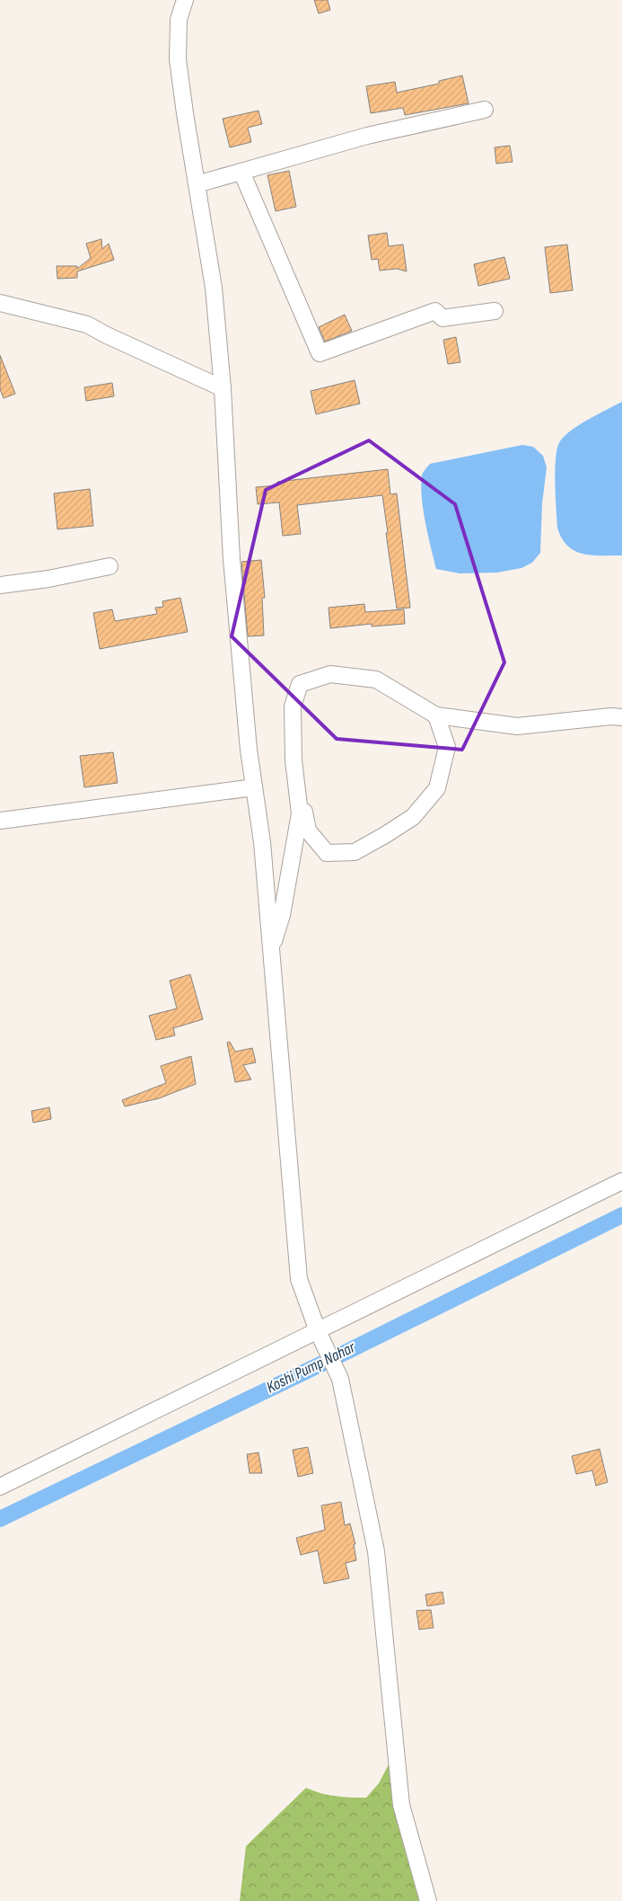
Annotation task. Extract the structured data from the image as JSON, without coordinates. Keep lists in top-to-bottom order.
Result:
{
  "water": ["Koshi Pump Nahar"]
}
